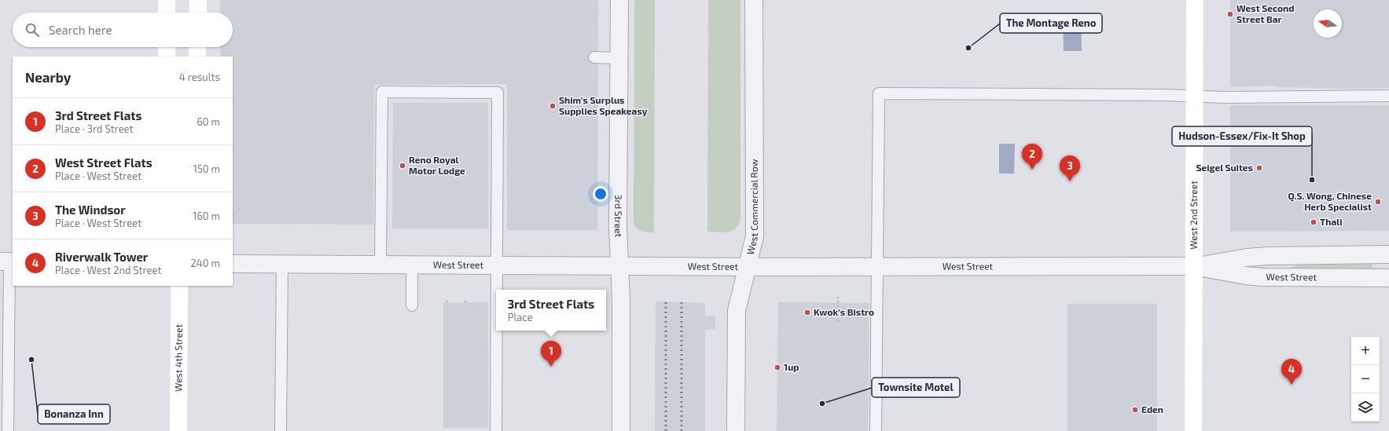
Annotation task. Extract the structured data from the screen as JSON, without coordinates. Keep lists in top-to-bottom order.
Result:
{
  "streets": {
    "main road": ["West 2nd Street", "West 4th Street"],
    "street": ["West Commercial Row", "3rd Street", "West Street"]
  },
  "crossings": [
    ["West Commercial Row", "West Street"],
    ["3rd Street", "West Street"],
    ["West 2nd Street", "West Street"]
  ],
  "places": [
    "West Second Street Bar",
    "The Montage Reno",
    "Shim's Surplus Supplies Speakeasy",
    "Reno Royal Motor Lodge",
    "Seigel Suites",
    "Hudson-Essex/Fix-It Shop",
    "Q.S. Wong, Chinese Herb Specialist",
    "Thali",
    "Kwok's Bistro",
    "Bonanza Inn",
    "1up",
    "Townsite Motel",
    "Eden"
  ],
  "north": "left",
  "page": {
    "search": "Search here",
    "heading": ["Nearby", "4 results"],
    "list": [
      {
        "mark": "1",
        "name": "3rd Street Flats",
        "note": "Place · 3rd Street",
        "value": "60 m"
      },
      {
        "mark": "2",
        "name": "West Street Flats",
        "note": "Place · West Street",
        "value": "150 m"
      },
      {
        "mark": "3",
        "name": "The Windsor",
        "note": "Place · West Street",
        "value": "160 m"
      },
      {
        "mark": "4",
        "name": "Riverwalk Tower",
        "note": "Place · West 2nd Street",
        "value": "240 m"
      }
    ],
    "pins": [
      "2",
      "3",
      "1",
      "4"
    ],
    "popup": ["3rd Street Flats", "Place"],
    "map_buttons": ["+", "−"]
  }
}
